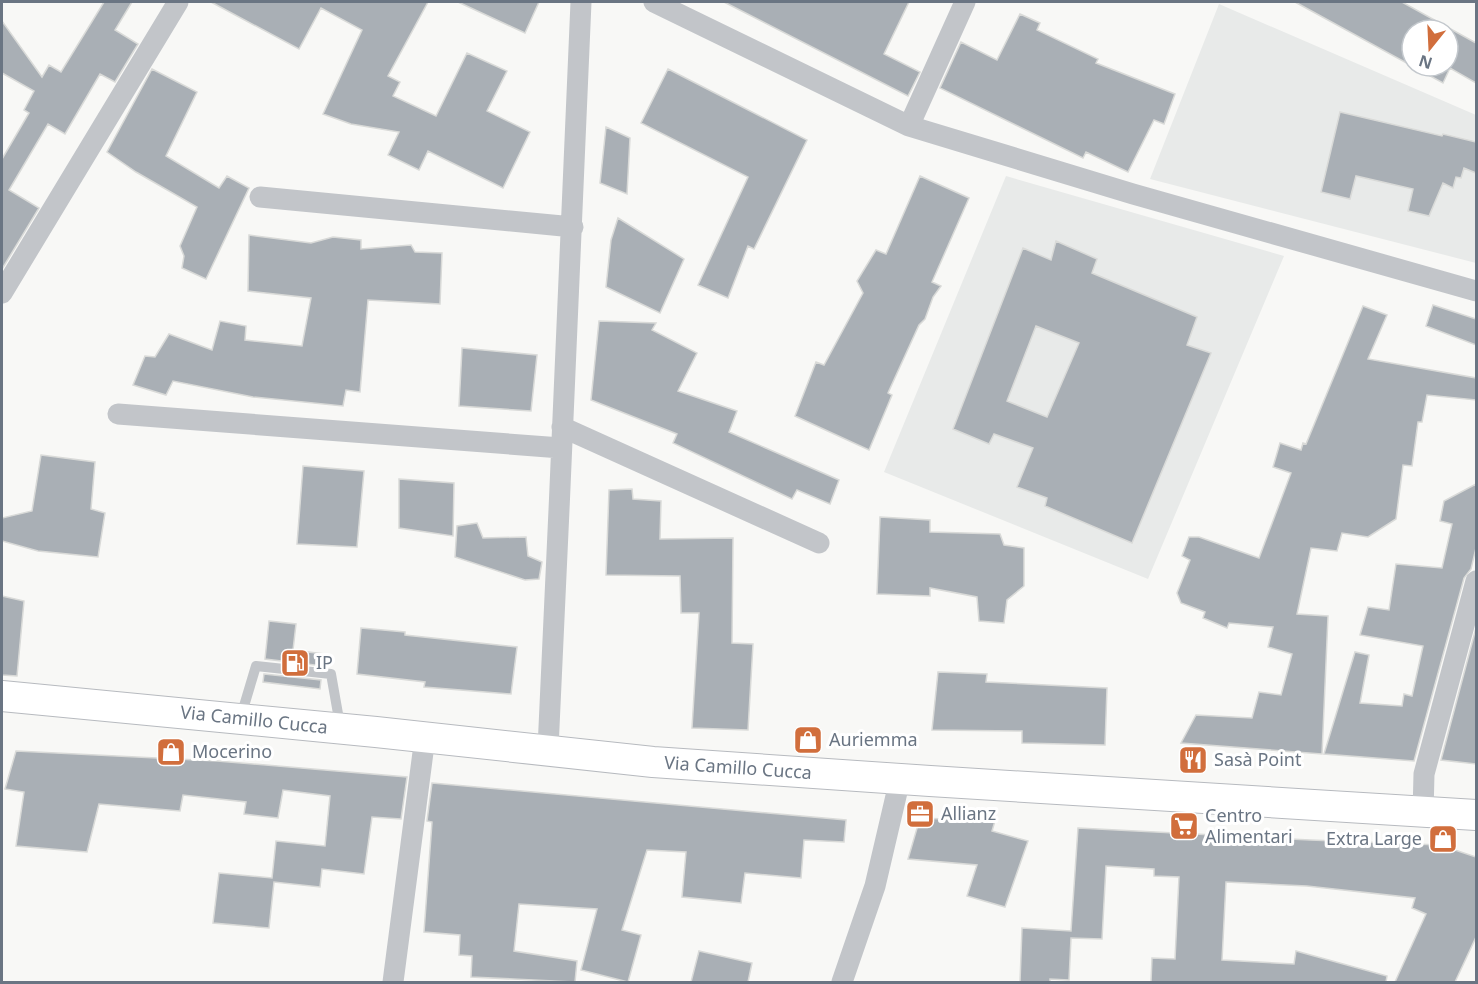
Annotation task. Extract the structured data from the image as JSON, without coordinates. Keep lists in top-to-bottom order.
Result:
{
  "streets": {
    "street": ["Via Camillo Cucca"]
  },
  "places": {
    "fuel station": ["IP"],
    "shop": ["Auriemma", "Mocerino", "Extra Large"],
    "restaurant": ["Sasà Point"],
    "office": ["Allianz"],
    "supermarket": ["Centro Alimentari"]
  },
  "north": "bottom"
}
